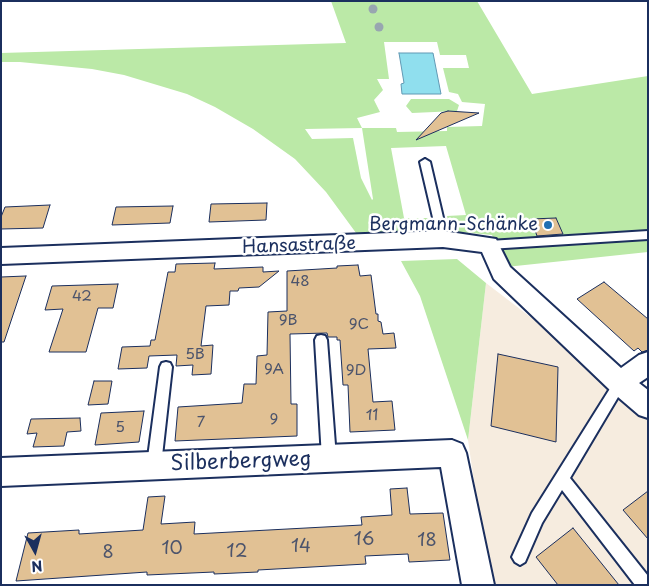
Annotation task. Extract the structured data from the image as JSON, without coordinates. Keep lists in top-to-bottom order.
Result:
{
  "streets": {
    "street": ["Hansastraße", "Silberbergweg"]
  },
  "places": ["Bergmann-Schänke"],
  "house_numbers": [
    "48",
    "42",
    "9B",
    "9C",
    "5B",
    "9A",
    "9D",
    "11",
    "9",
    "7",
    "5",
    "16",
    "18",
    "14",
    "10",
    "12",
    "8"
  ],
  "north": "bottom"
}
